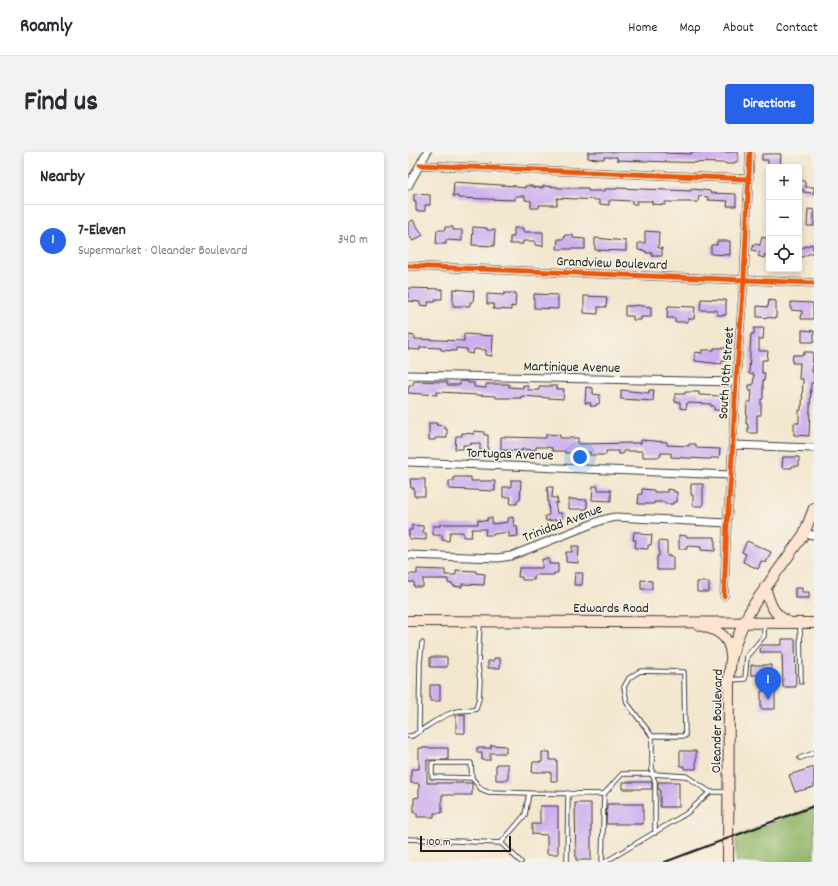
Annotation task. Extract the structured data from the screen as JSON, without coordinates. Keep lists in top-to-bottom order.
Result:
{
  "streets": {
    "main road": ["Edwards Road", "Oleander Boulevard"],
    "street": [
      "Grandview Boulevard",
      "Martinique Avenue",
      "South 10th Street",
      "Tortugas Avenue",
      "Trinidad Avenue"
    ]
  },
  "crossings": [
    ["Grandview Boulevard", "South 10th Street"],
    ["Martinique Avenue", "South 10th Street"],
    ["South 10th Street", "Tortugas Avenue"],
    ["South 10th Street", "Trinidad Avenue"],
    ["Edwards Road", "Oleander Boulevard"]
  ],
  "scale_bar": "100 m",
  "page": {
    "header": "Roamly",
    "nav": [
      "Home",
      "Map",
      "About",
      "Contact"
    ],
    "title": "Find us",
    "buttons": "Directions",
    "heading": "Nearby",
    "map_buttons": ["+", "−"],
    "list": [
      {
        "mark": "1",
        "name": "7-Eleven",
        "note": "Supermarket · Oleander Boulevard",
        "value": "340 m"
      }
    ],
    "pins": "1",
    "scale": "100 m"
  }
}
